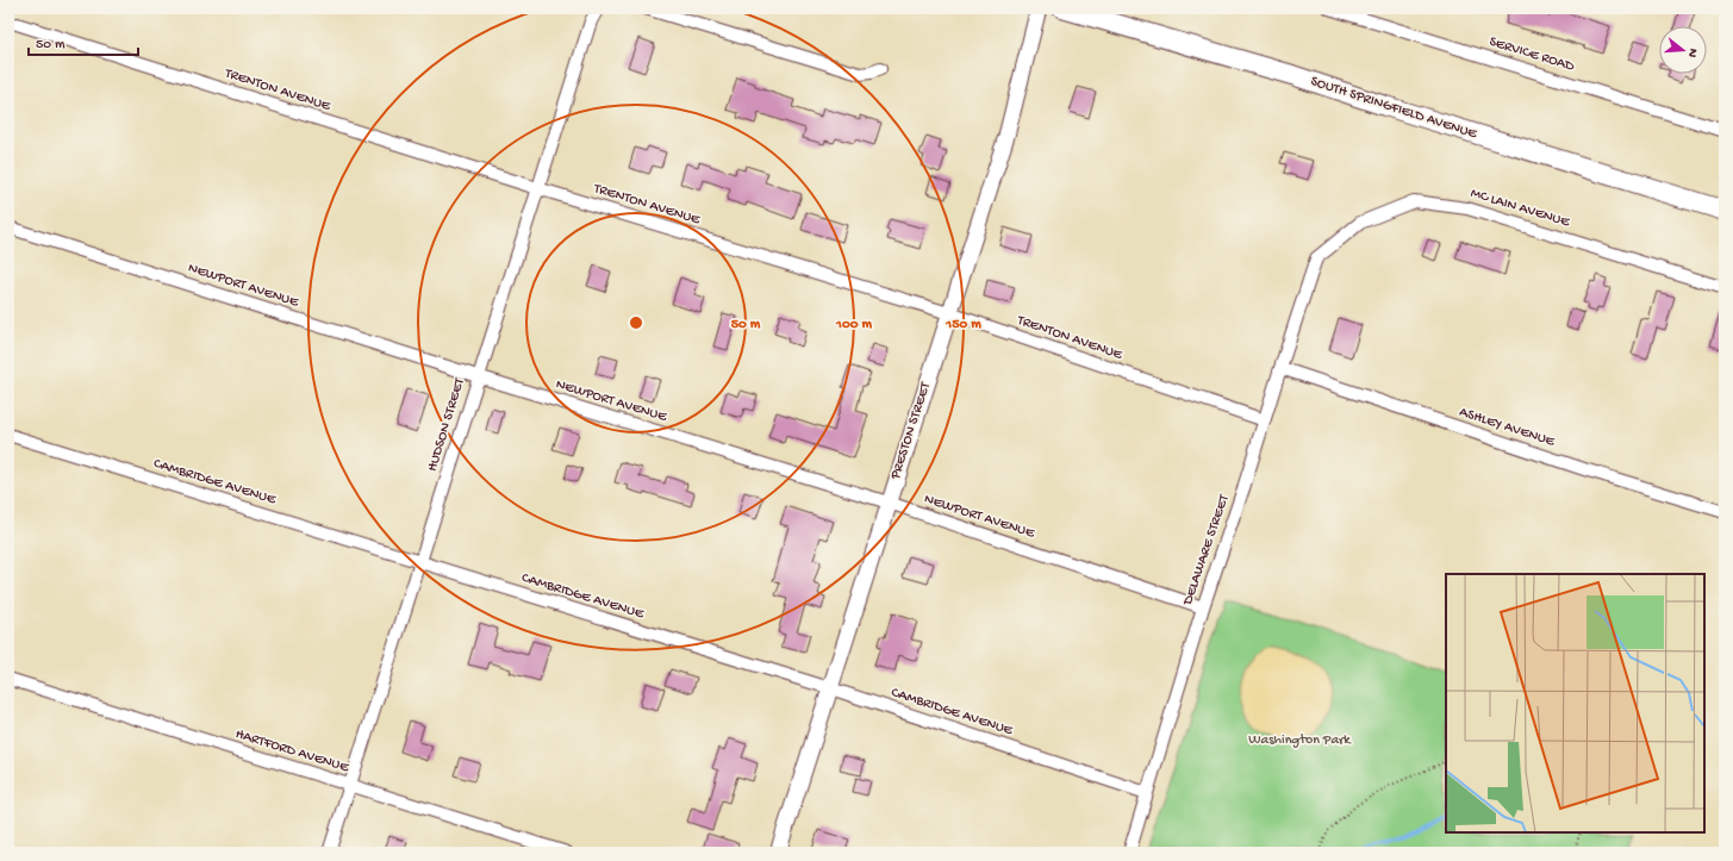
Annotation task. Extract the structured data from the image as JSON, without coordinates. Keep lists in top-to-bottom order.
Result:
{
  "streets": {
    "main road": ["SOUTH SPRINGFIELD AVENUE"],
    "street": [
      "SERVICE ROAD",
      "TRENTON AVENUE",
      "MC LAIN AVENUE",
      "NEWPORT AVENUE",
      "HUDSON STREET",
      "ASHLEY AVENUE",
      "PRESTON STREET",
      "CAMBRIDGE AVENUE",
      "DELAWARE STREET",
      "HARTFORD AVENUE"
    ]
  },
  "crossings": [
    ["TRENTON AVENUE", "HUDSON STREET"],
    ["TRENTON AVENUE", "PRESTON STREET"],
    ["TRENTON AVENUE", "DELAWARE STREET"],
    ["MC LAIN AVENUE", "DELAWARE STREET"],
    ["NEWPORT AVENUE", "HUDSON STREET"],
    ["NEWPORT AVENUE", "PRESTON STREET"],
    ["NEWPORT AVENUE", "DELAWARE STREET"],
    ["HUDSON STREET", "CAMBRIDGE AVENUE"],
    ["HUDSON STREET", "HARTFORD AVENUE"],
    ["ASHLEY AVENUE", "DELAWARE STREET"],
    ["PRESTON STREET", "CAMBRIDGE AVENUE"],
    ["CAMBRIDGE AVENUE", "DELAWARE STREET"]
  ],
  "parks": ["Washington Park"],
  "scale_bar": "50 m",
  "north": "right",
  "rings": ["50 m", "100 m", "150 m"]
}
